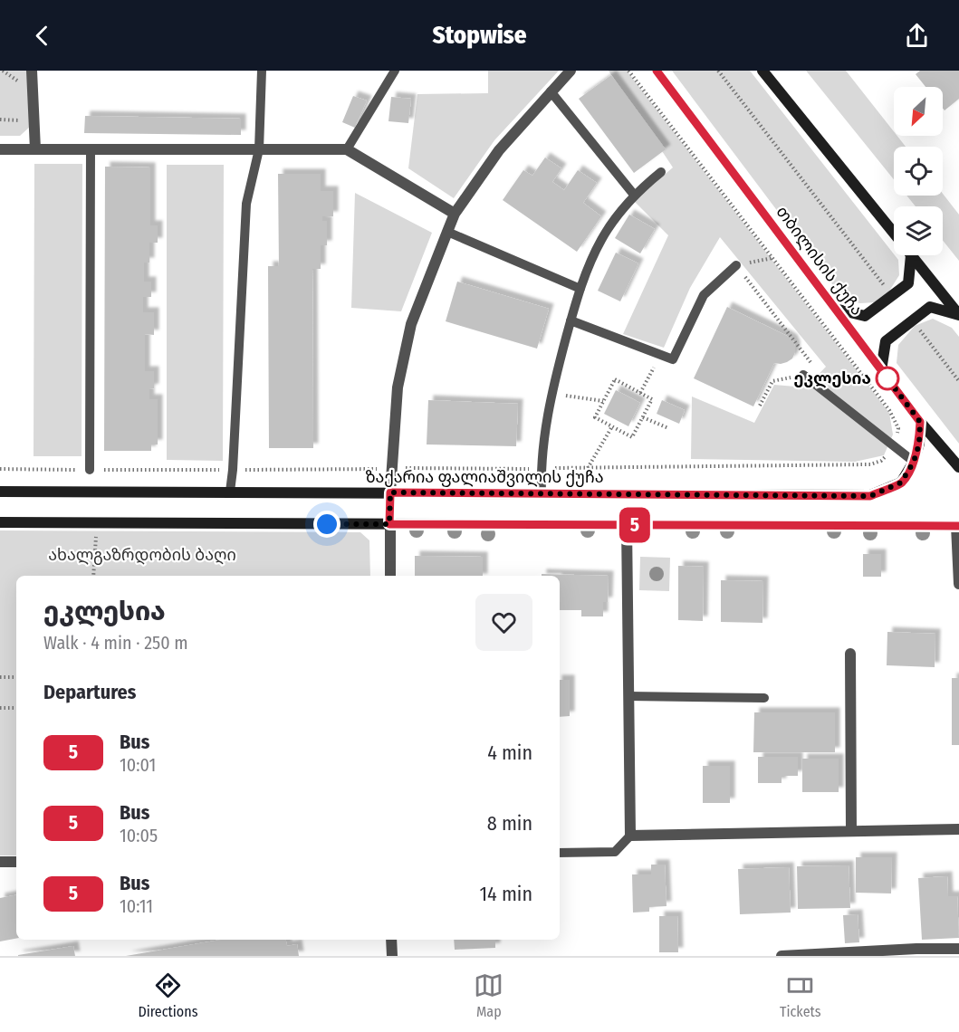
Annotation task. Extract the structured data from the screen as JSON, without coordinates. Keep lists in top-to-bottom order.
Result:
{
  "streets": {
    "main road": ["თბილისის ქუჩა", "ზაქარია ფალიაშვილის ქუჩა"]
  },
  "crossings": [
    ["თბილისის ქუჩა", "ზაქარია ფალიაშვილის ქუჩა"]
  ],
  "parks": ["ახალგაზრდობის ბაღი"],
  "places": ["ეკლესია"],
  "lines": ["bus line 5"],
  "north": "bottom left",
  "page": {
    "header": "Stopwise",
    "on_map": "5",
    "heading": [
      ["ეკლესია", "Walk · 4 min · 250 m"],
      "Departures"
    ],
    "list": [
      {
        "mark": "5",
        "name": "Bus",
        "note": "10:01",
        "value": "4 min"
      },
      {
        "mark": "5",
        "name": "Bus",
        "note": "10:05",
        "value": "8 min"
      },
      {
        "mark": "5",
        "name": "Bus",
        "note": "10:11",
        "value": "14 min"
      }
    ],
    "tabs": ["Directions", "Map", "Tickets"]
  }
}
